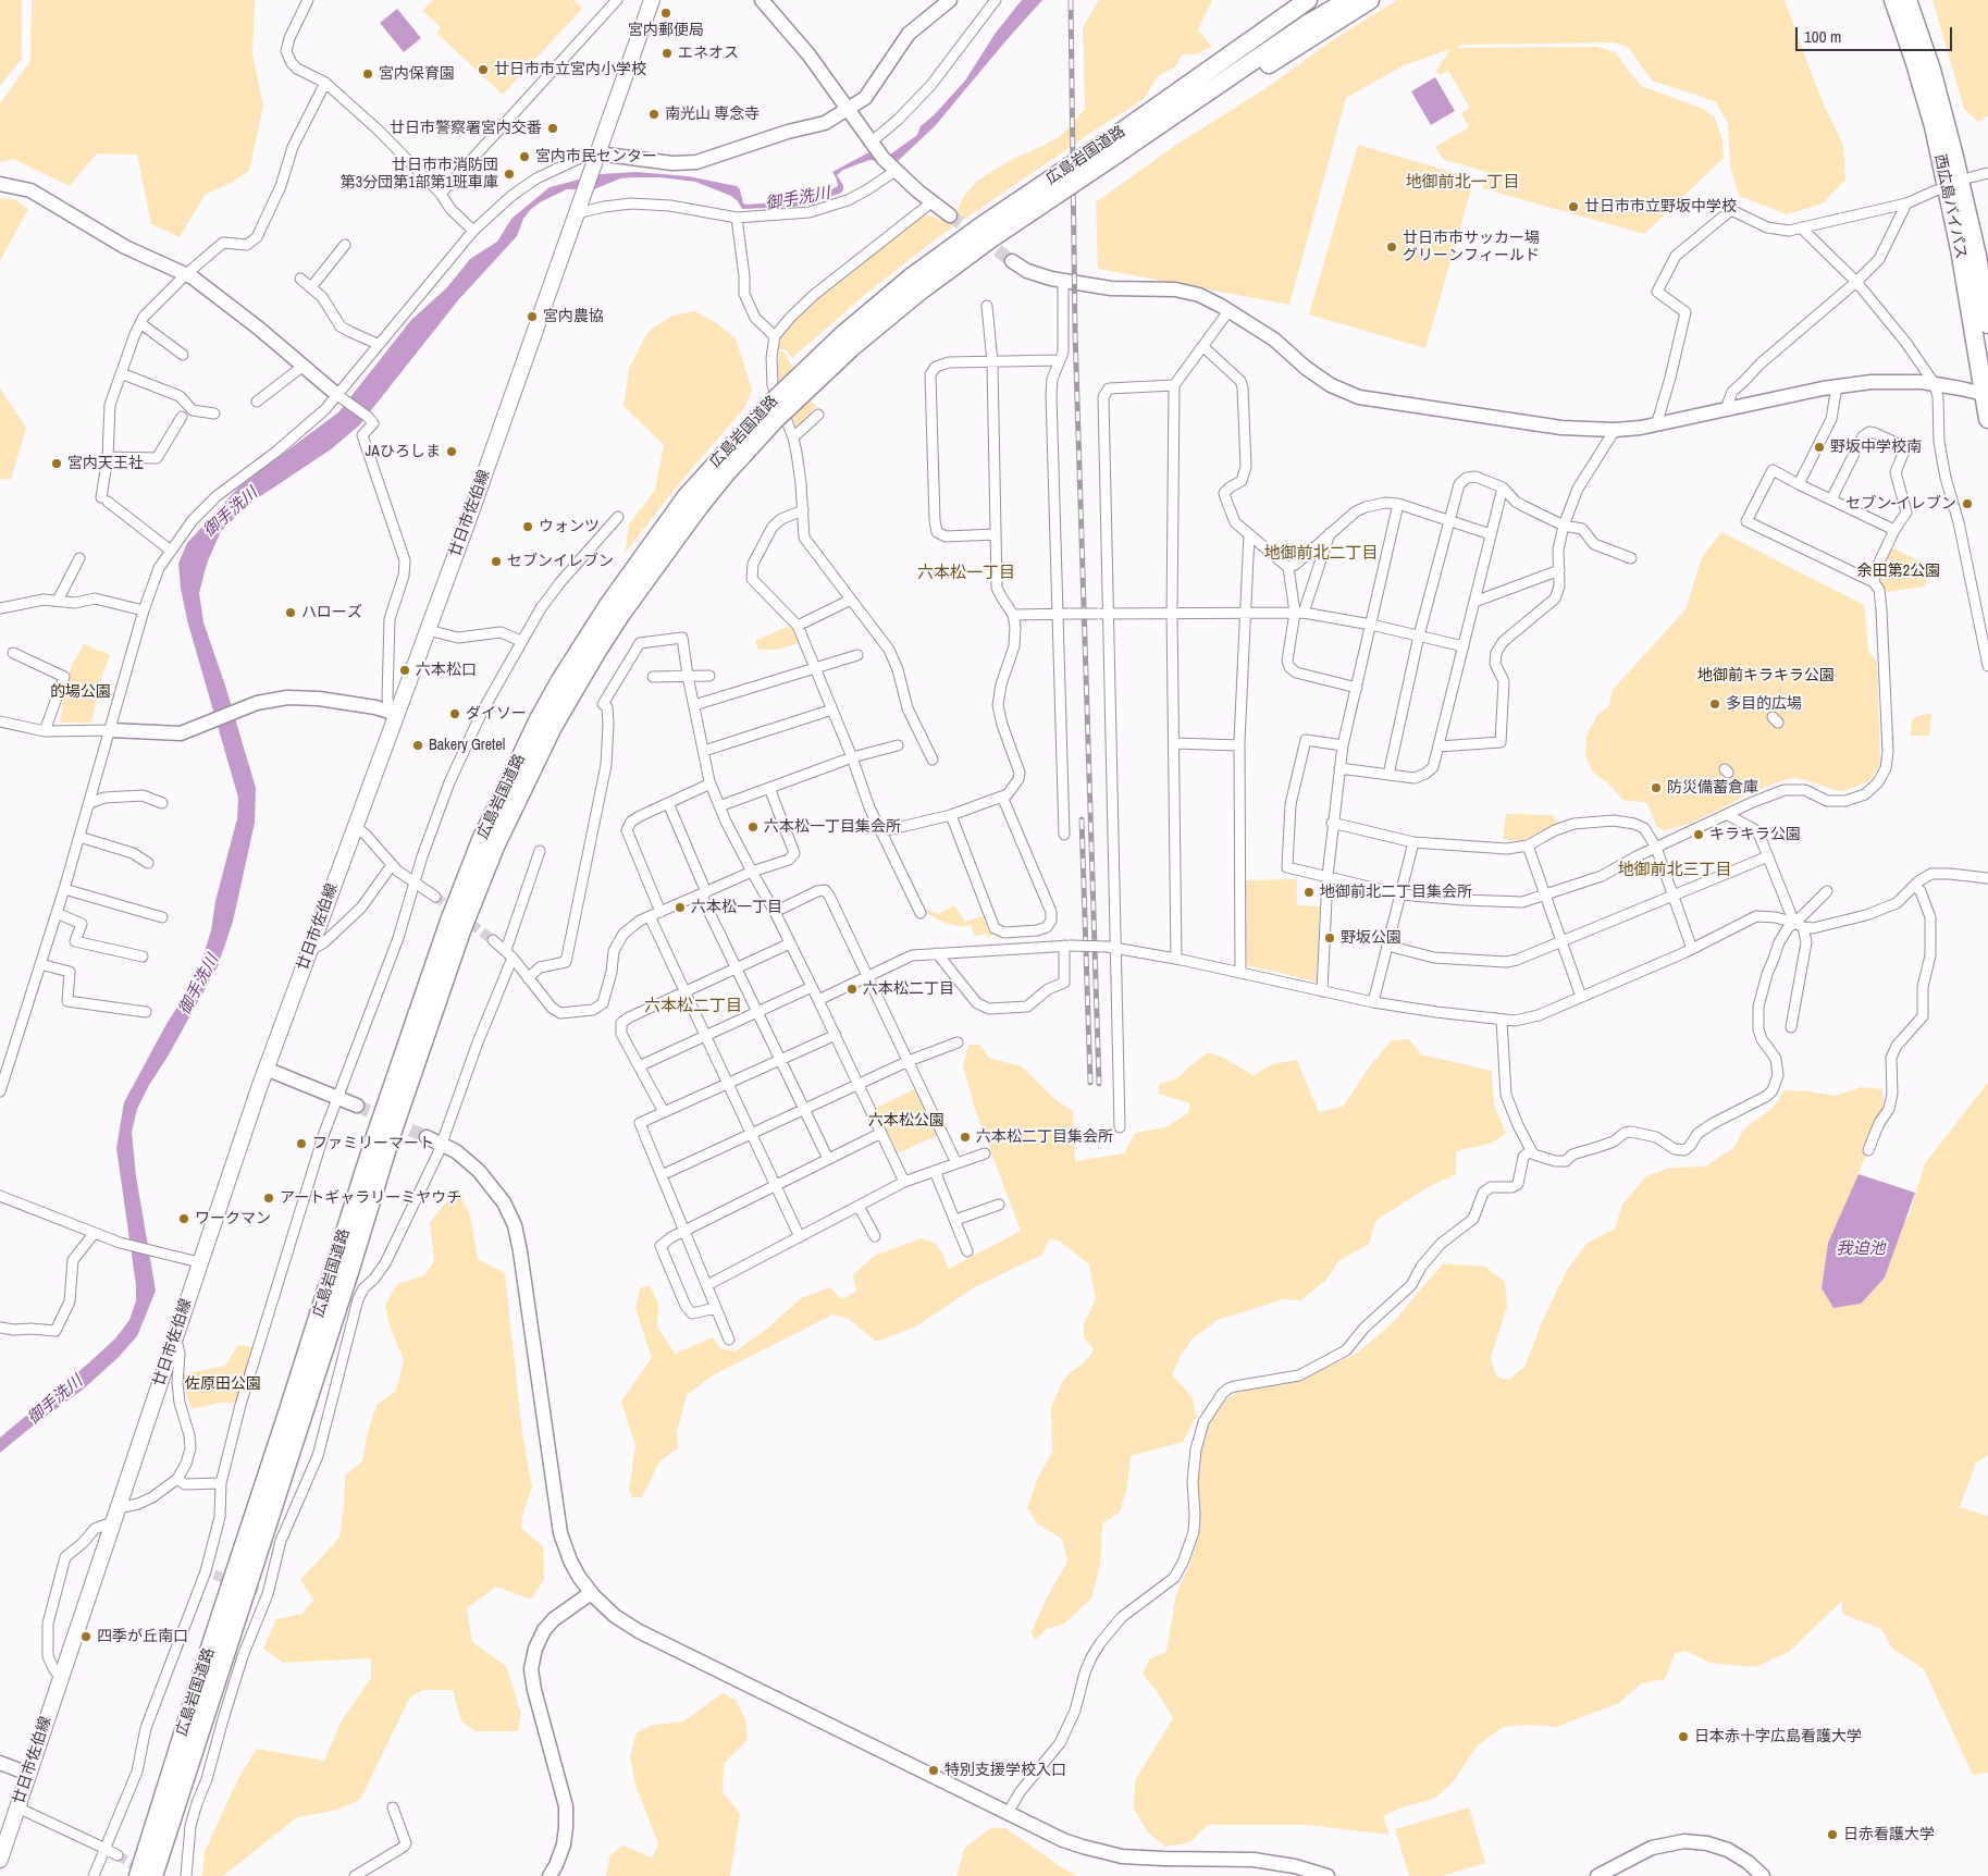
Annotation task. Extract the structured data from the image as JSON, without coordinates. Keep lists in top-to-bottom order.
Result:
{
  "streets": {
    "highway": ["広島岩国道路", "西広島バイパス"],
    "main road": ["廿日市佐伯線"]
  },
  "districts": [
    "地御前北一丁目",
    "地御前北二丁目",
    "六本松一丁目",
    "地御前北三丁目",
    "六本松二丁目"
  ],
  "water": ["御手洗川", "我迫池"],
  "parks": [
    "余田第2公園",
    "地御前キラキラ公園",
    "的場公園",
    "六本松公園",
    "佐原田公園"
  ],
  "places": [
    "宮内郵便局",
    "エネオス",
    "廿日市市立宮内小学校",
    "宮内保育園",
    "南光山 専念寺",
    "廿日市警察署宮内交番",
    "宮内市民センター",
    "廿日市市消防団 第3分団第1部第1班車庫",
    "廿日市市立野坂中学校",
    "廿日市市サッカー場 グリーンフィールド",
    "宮内農協",
    "野坂中学校南",
    "JAひろしま",
    "宮内天王社",
    "セブン-イレブン",
    "ウォンツ",
    "セブンイレブン",
    "ハローズ",
    "六本松口",
    "多目的広場",
    "ダイソー",
    "Bakery Gretel",
    "防災備蓄倉庫",
    "六本松一丁目集会所",
    "キラキラ公園",
    "地御前北二丁目集会所",
    "六本松一丁目",
    "野坂公園",
    "六本松二丁目",
    "六本松二丁目集会所",
    "ファミリーマート",
    "アートギャラリーミヤウチ",
    "ワークマン",
    "四季が丘南口",
    "日本赤十字広島看護大学",
    "特別支援学校入口",
    "日赤看護大学"
  ],
  "scale_bar": "100 m"
}
